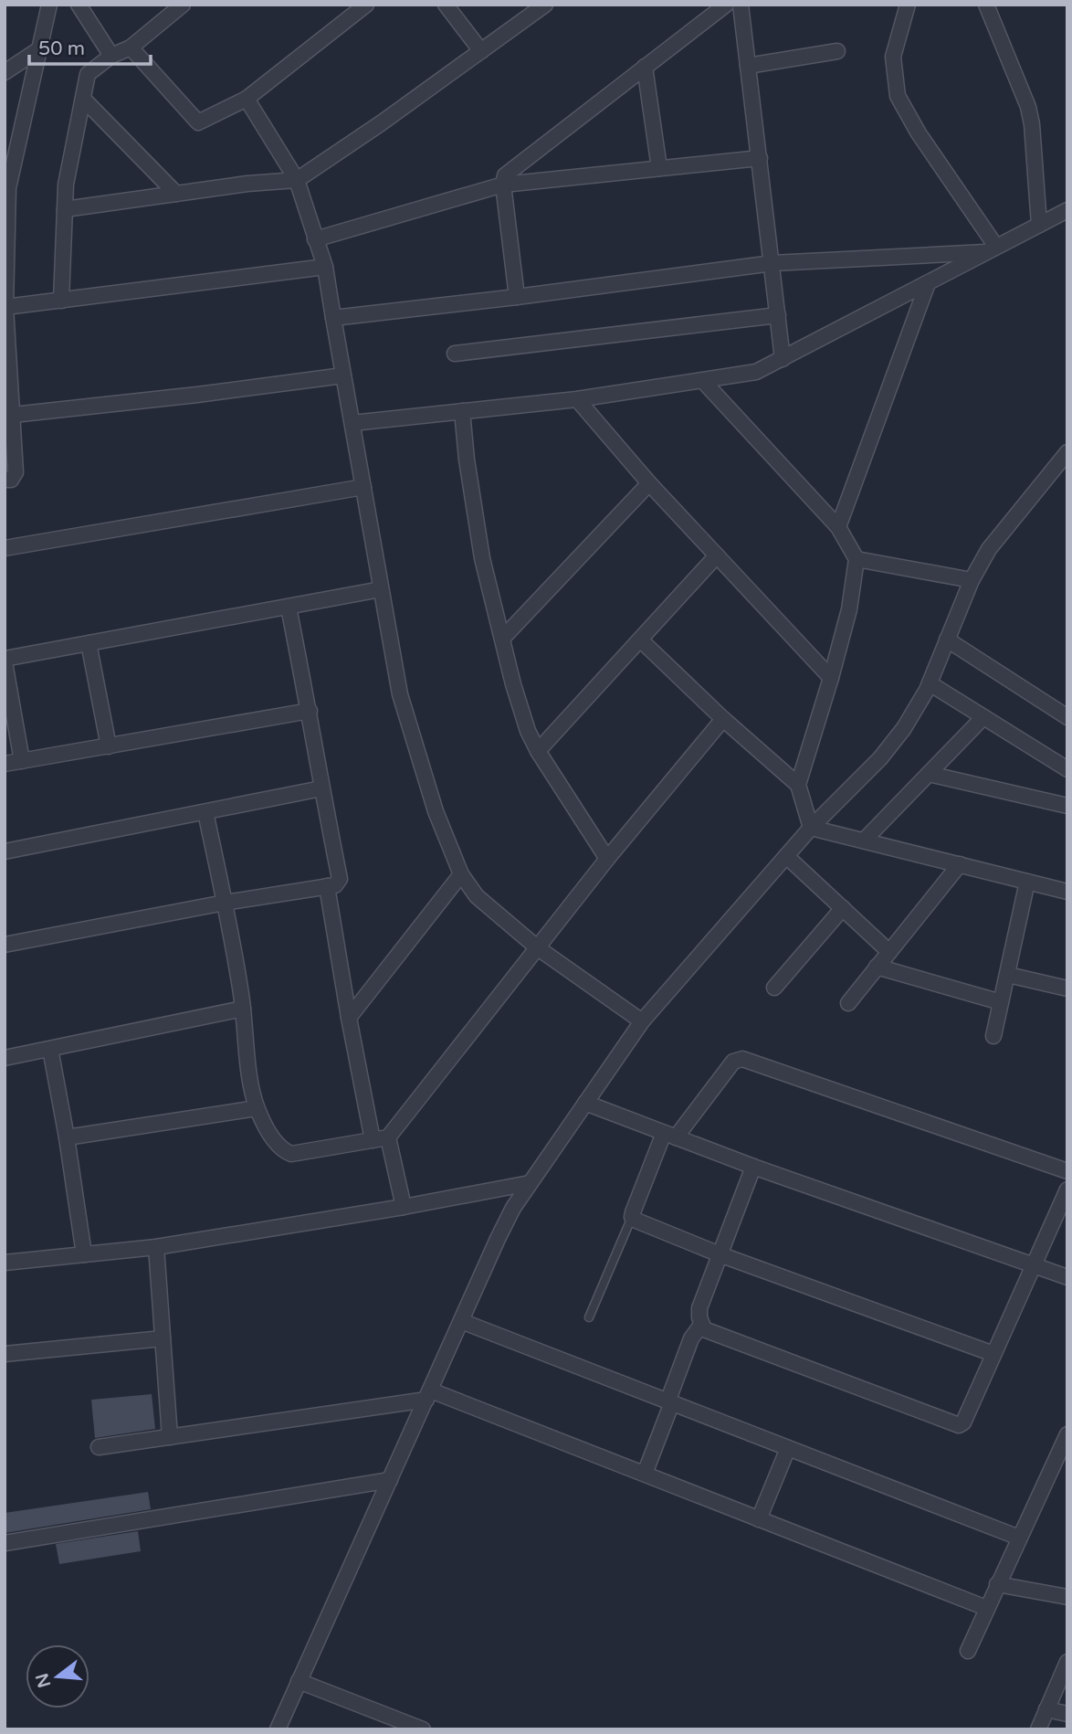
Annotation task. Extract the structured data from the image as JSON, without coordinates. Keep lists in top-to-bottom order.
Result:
{
  "scale_bar": "50 m",
  "north": "left"
}
